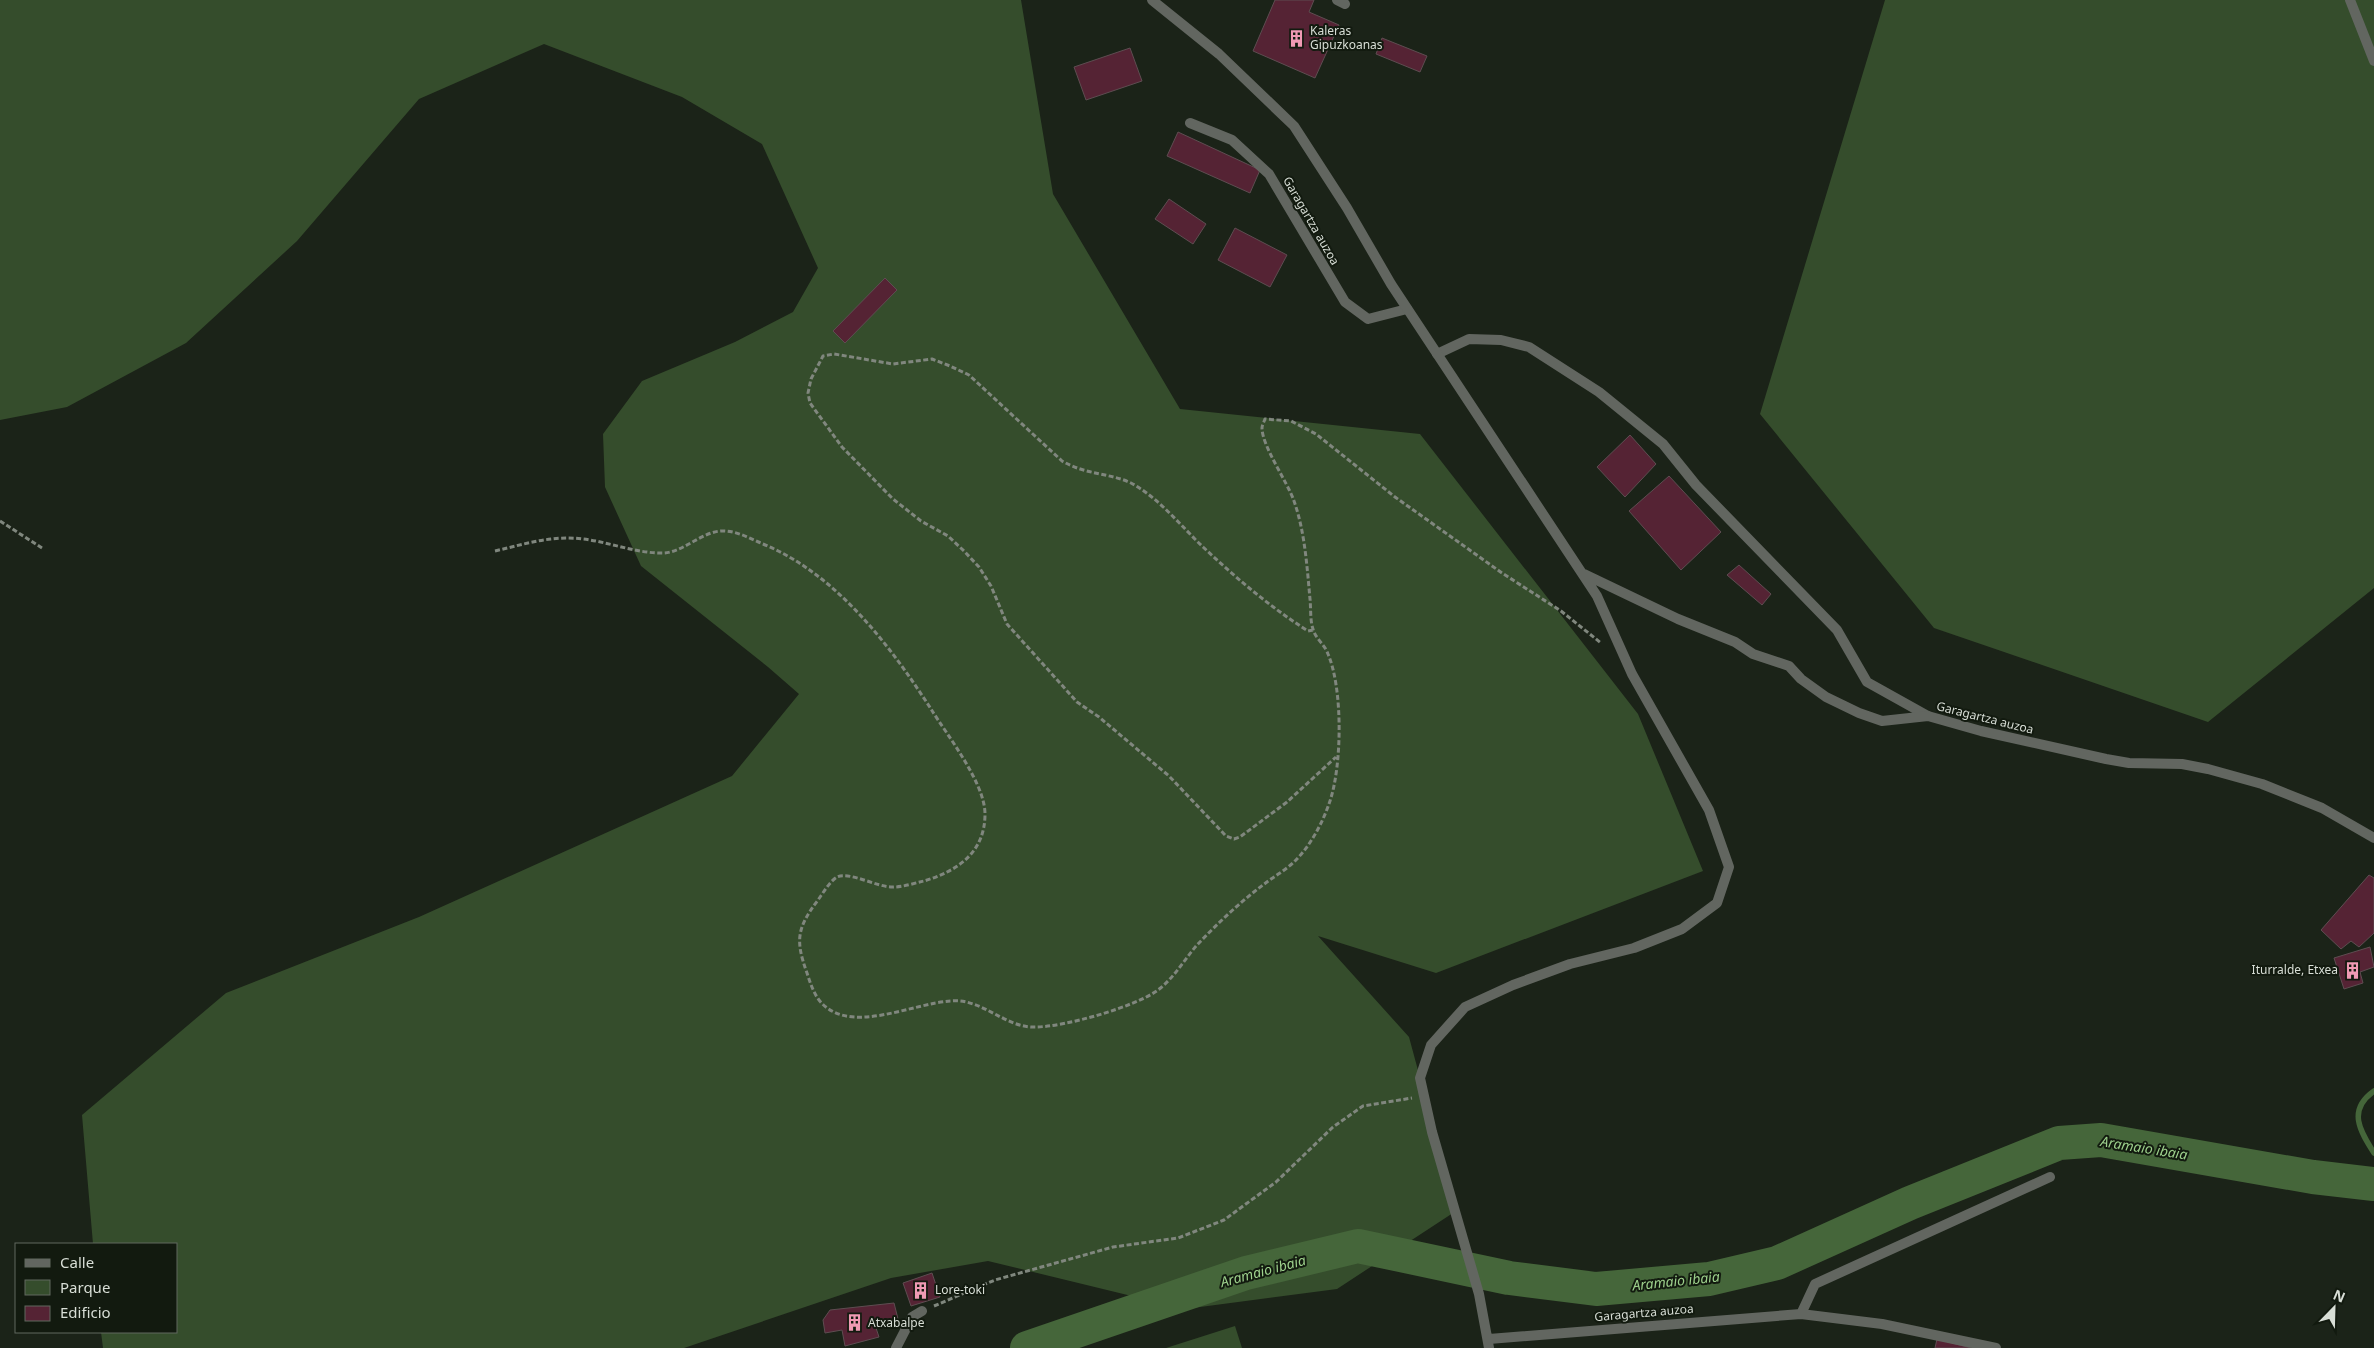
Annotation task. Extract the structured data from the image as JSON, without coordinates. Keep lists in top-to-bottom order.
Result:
{
  "streets": {
    "street": ["Garagartza auzoa"]
  },
  "water": ["Aramaio ibaia"],
  "places": {
    "building": [
      "Kaleras Gipuzkoanas",
      "Iturralde, Etxea",
      "Lore-toki",
      "Atxabalpe"
    ]
  },
  "legend": ["Calle", "Parque", "Edificio"],
  "north": "top right"
}
